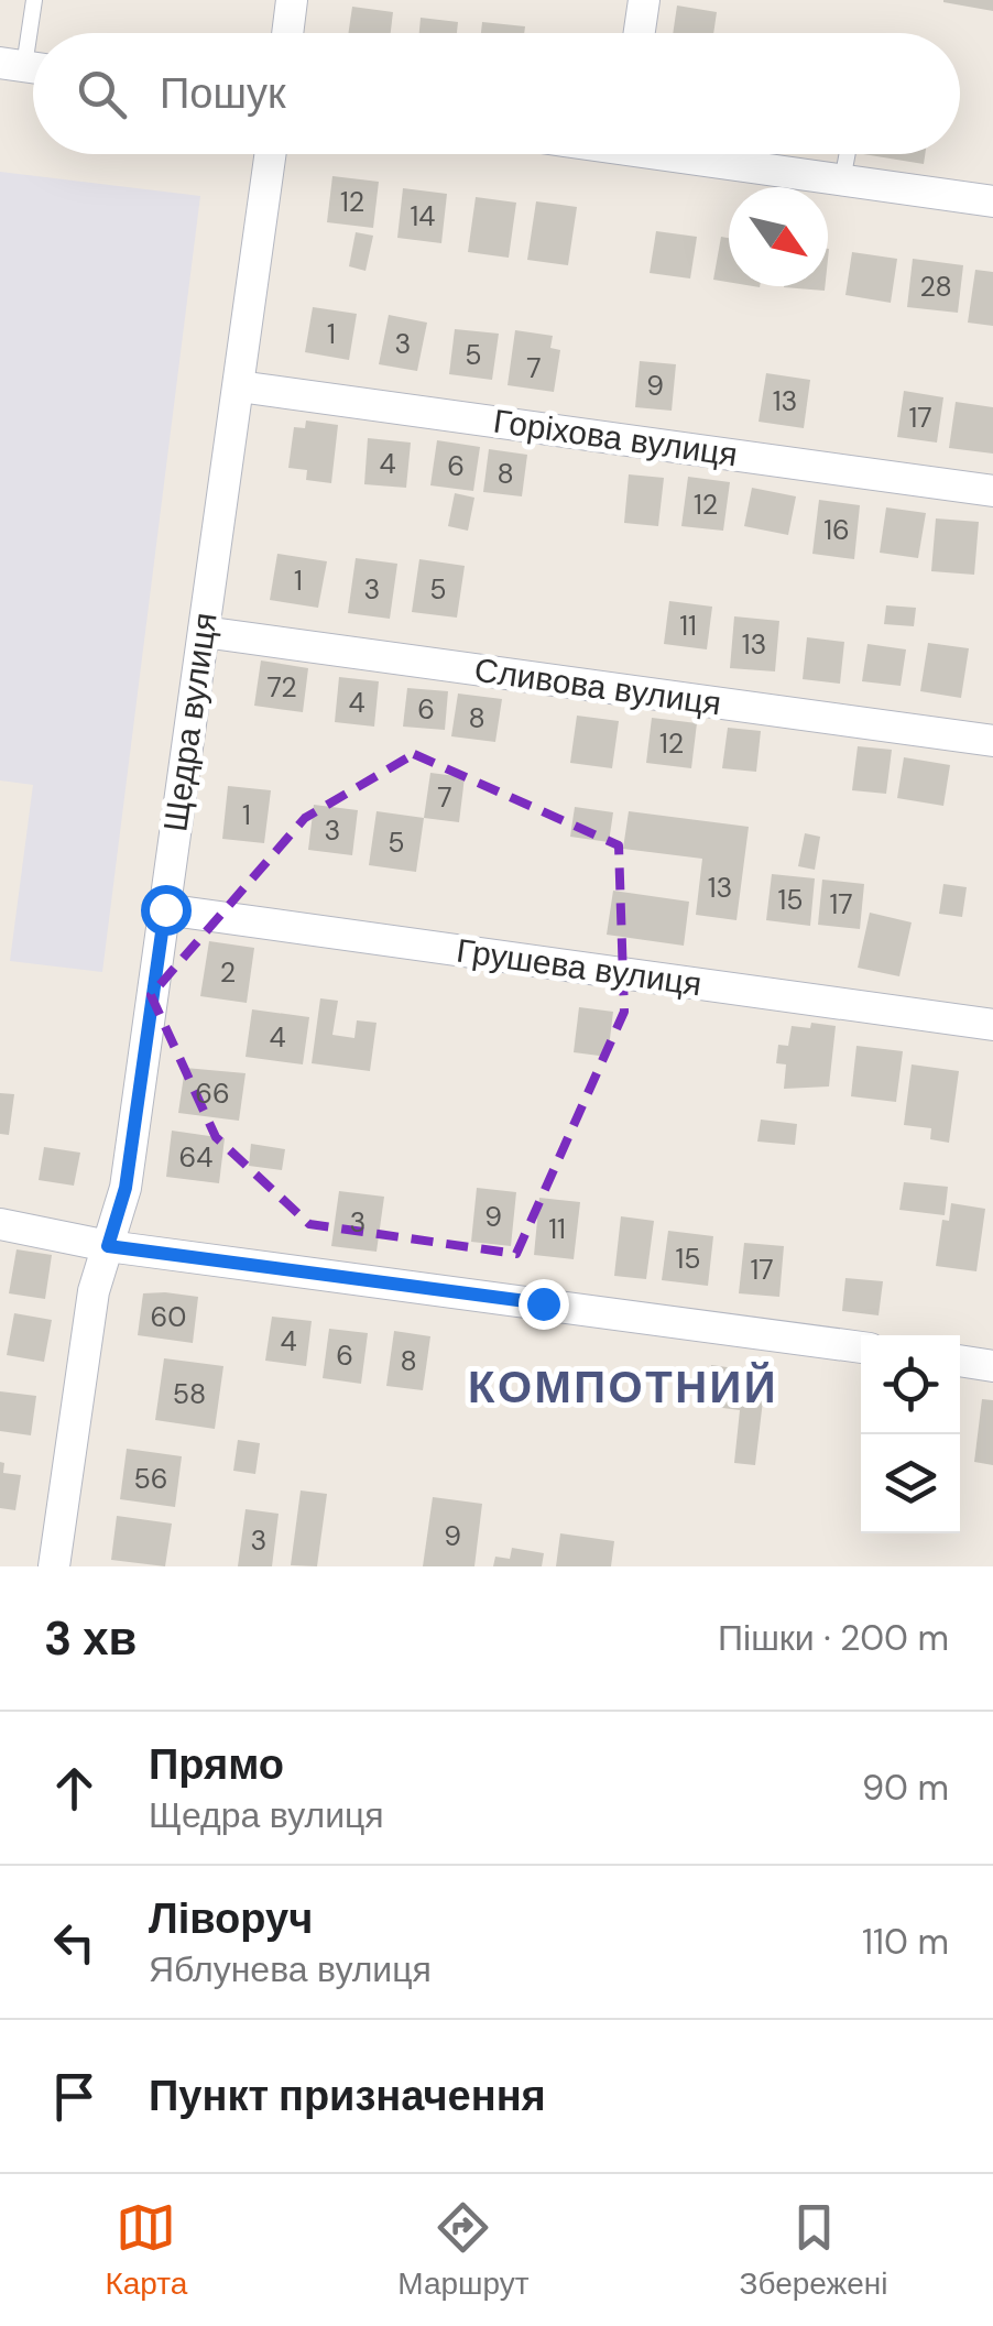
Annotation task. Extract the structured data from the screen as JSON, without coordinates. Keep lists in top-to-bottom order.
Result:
{
  "streets": {
    "street": [
      "Горіхова вулиця",
      "Сливова вулиця",
      "Щедра вулиця",
      "Грушева вулиця"
    ]
  },
  "crossings": [
    ["Горіхова вулиця", "Щедра вулиця"],
    ["Сливова вулиця", "Щедра вулиця"],
    ["Щедра вулиця", "Грушева вулиця"]
  ],
  "districts": ["КОМПОТНИЙ"],
  "house_numbers": [
    "12",
    "14",
    "28",
    "1",
    "3",
    "5",
    "7",
    "9",
    "13",
    "17",
    "4",
    "6",
    "8",
    "12",
    "16",
    "1",
    "3",
    "5",
    "11",
    "13",
    "72",
    "4",
    "6",
    "8",
    "12",
    "7",
    "1",
    "3",
    "5",
    "13",
    "15",
    "17",
    "2",
    "4",
    "66",
    "64",
    "9",
    "3",
    "11",
    "15",
    "17",
    "60",
    "4",
    "6",
    "8",
    "58",
    "56",
    "9",
    "3"
  ],
  "north": "bottom right",
  "page": {
    "search": "Пошук",
    "heading": ["3 хв", "Пішки · 200 m"],
    "list": [
      ["Прямо", "Щедра вулиця", "90 m"],
      ["Ліворуч", "Яблунева вулиця", "110 m"],
      "Пункт призначення"
    ],
    "nav": ["Карта", "Маршрут", "Збережені"]
  }
}
